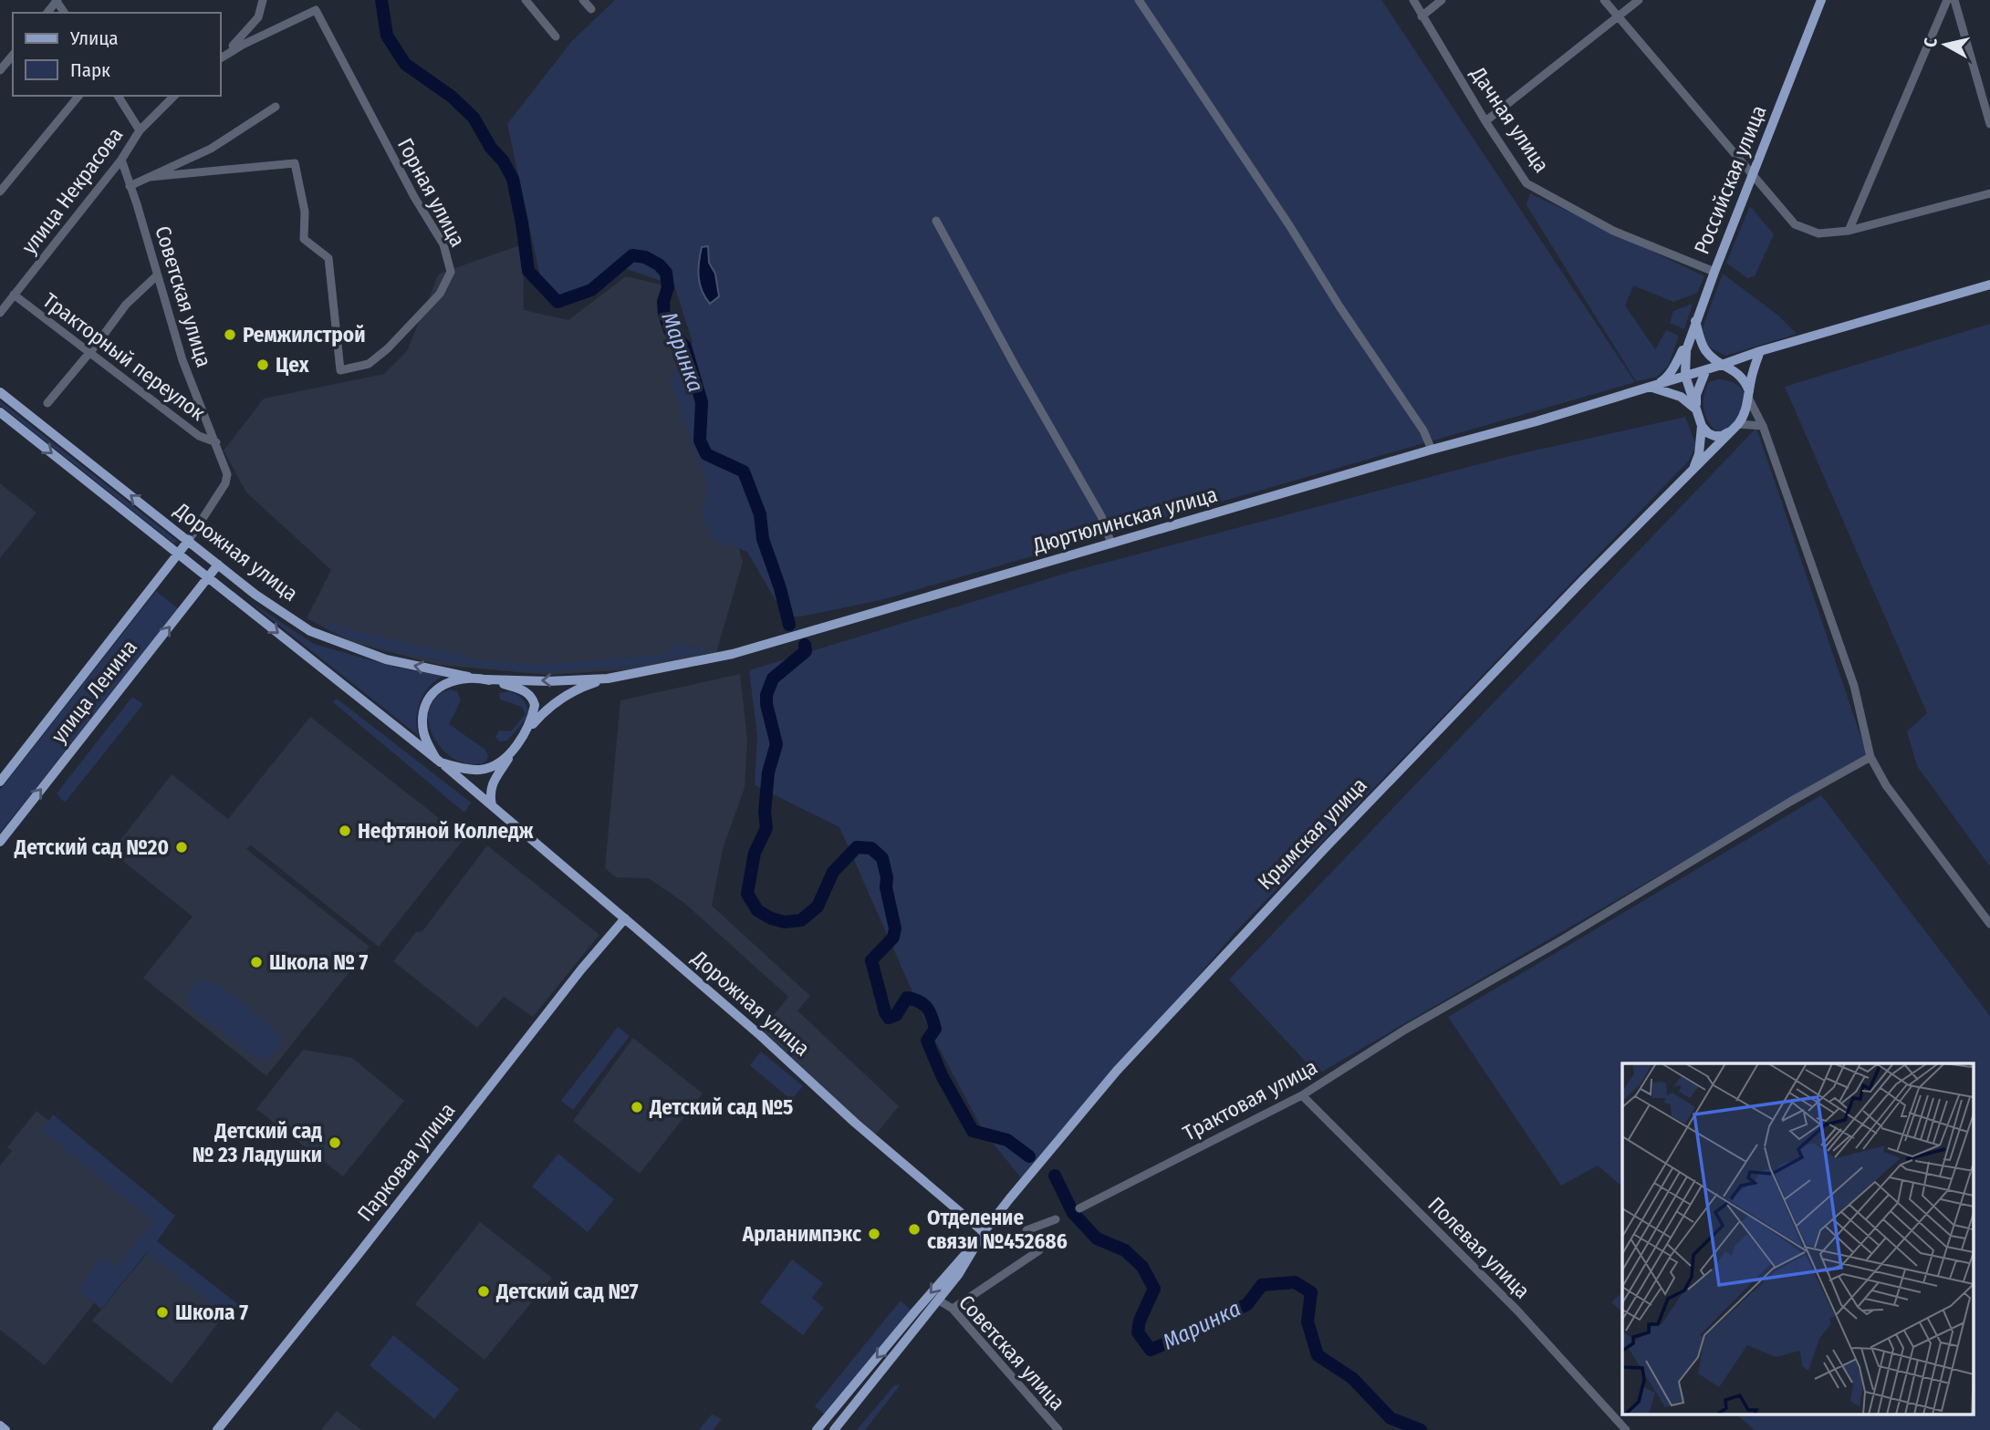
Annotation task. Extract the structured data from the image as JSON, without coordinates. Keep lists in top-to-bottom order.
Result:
{
  "streets": {
    "main road": [
      "Российская улица",
      "Дюртюлинская улица",
      "Дорожная улица",
      "улица Ленина",
      "Крымская улица",
      "Парковая улица"
    ],
    "street": [
      "Дачная улица",
      "улица Некрасова",
      "Горная улица",
      "Советская улица",
      "Тракторный переулок",
      "Трактовая улица",
      "Полевая улица"
    ]
  },
  "crossings": [
    ["Дачная улица", "Российская улица"],
    ["Российская улица", "Дюртюлинская улица"],
    ["улица Некрасова", "Советская улица"],
    ["улица Некрасова", "Тракторный переулок"],
    ["Советская улица", "Тракторный переулок"],
    ["Советская улица", "Дорожная улица"],
    ["Советская улица", "улица Ленина"],
    ["Дюртюлинская улица", "Дорожная улица"],
    ["Дюртюлинская улица", "Крымская улица"],
    ["Дорожная улица", "улица Ленина"],
    ["Дорожная улица", "Крымская улица"],
    ["Дорожная улица", "Парковая улица"],
    ["Трактовая улица", "Полевая улица"]
  ],
  "water": ["Маринка"],
  "places": [
    "Ремжилстрой",
    "Цех",
    "Нефтяной Колледж",
    "Детский сад №20",
    "Школа № 7",
    "Детский сад №5",
    "Детский сад № 23 Ладушки",
    "Отделение связи №452686",
    "Арланимпэкс",
    "Детский сад №7",
    "Школа 7"
  ],
  "legend": ["Улица", "Парк"],
  "north": "left"
}
